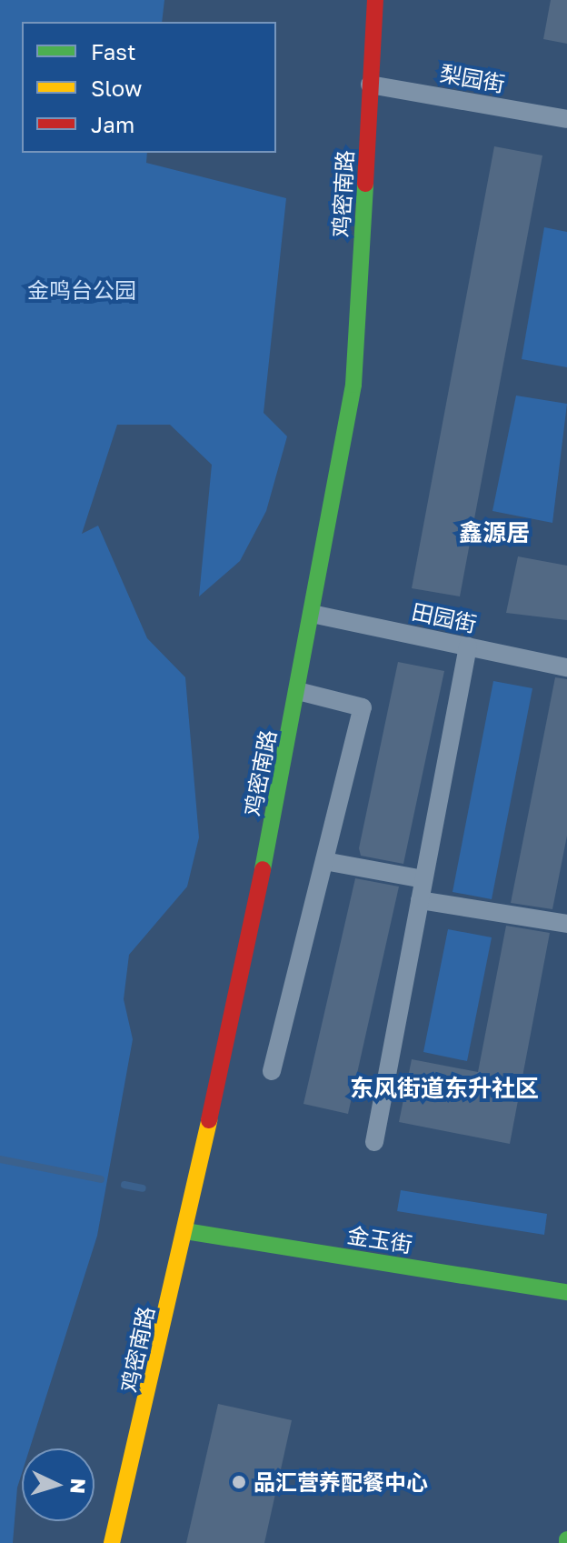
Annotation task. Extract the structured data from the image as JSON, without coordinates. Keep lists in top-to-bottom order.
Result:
{
  "streets": {
    "main road": ["鸡密南路", "金玉街"],
    "street": ["梨园街", "田园街"]
  },
  "crossings": [
    ["梨园街", "鸡密南路"],
    ["鸡密南路", "田园街"],
    ["鸡密南路", "金玉街"]
  ],
  "districts": ["鑫源居", "东风街道东升社区"],
  "parks": ["金鸣台公园"],
  "places": ["品汇营养配餐中心"],
  "legend": ["Fast", "Slow", "Jam"],
  "north": "right"
}
